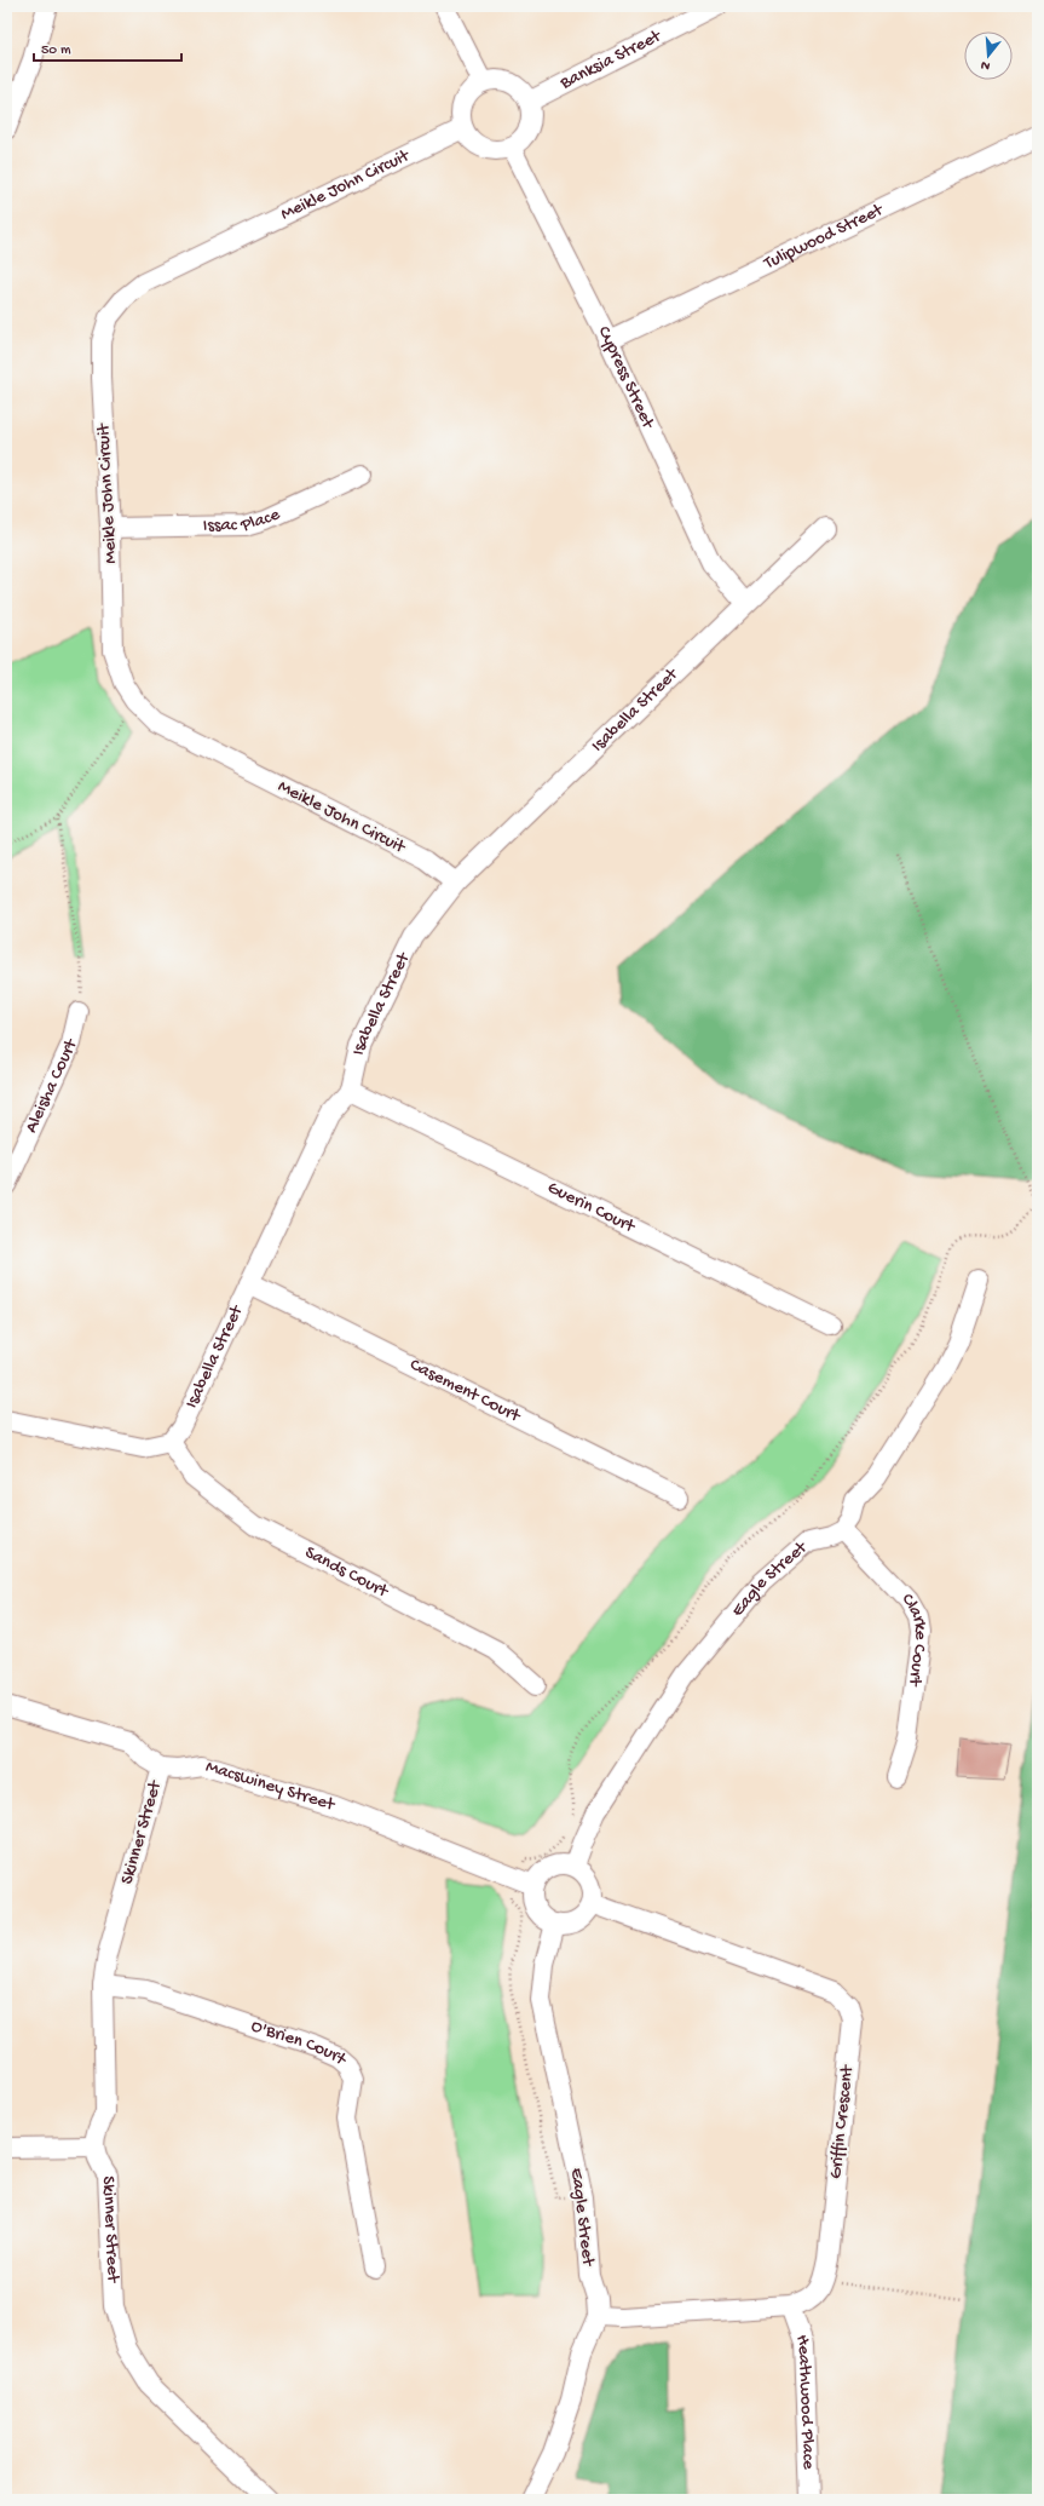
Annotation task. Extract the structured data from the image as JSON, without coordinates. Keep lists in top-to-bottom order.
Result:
{
  "streets": {
    "street": [
      "Banksia Street",
      "Meikle John Circuit",
      "Tulipwood Street",
      "Cypress Street",
      "Issac Place",
      "Isabella Street",
      "Aleisha Court",
      "Guerin Court",
      "Casement Court",
      "Sands Court",
      "Eagle Street",
      "Clarke Court",
      "Macswiney Street",
      "Skinner Street",
      "O'Brien Court",
      "Griffin Crescent",
      "Heathwood Place"
    ]
  },
  "crossings": [
    ["Banksia Street", "Meikle John Circuit"],
    ["Banksia Street", "Cypress Street"],
    ["Meikle John Circuit", "Cypress Street"],
    ["Meikle John Circuit", "Issac Place"],
    ["Meikle John Circuit", "Isabella Street"],
    ["Tulipwood Street", "Cypress Street"],
    ["Cypress Street", "Isabella Street"],
    ["Isabella Street", "Guerin Court"],
    ["Isabella Street", "Casement Court"],
    ["Isabella Street", "Sands Court"],
    ["Eagle Street", "Clarke Court"],
    ["Eagle Street", "Macswiney Street"],
    ["Eagle Street", "Griffin Crescent"],
    ["Macswiney Street", "Skinner Street"],
    ["Macswiney Street", "Griffin Crescent"],
    ["Skinner Street", "O'Brien Court"],
    ["Griffin Crescent", "Heathwood Place"]
  ],
  "scale_bar": "50 m",
  "north": "bottom"
}
